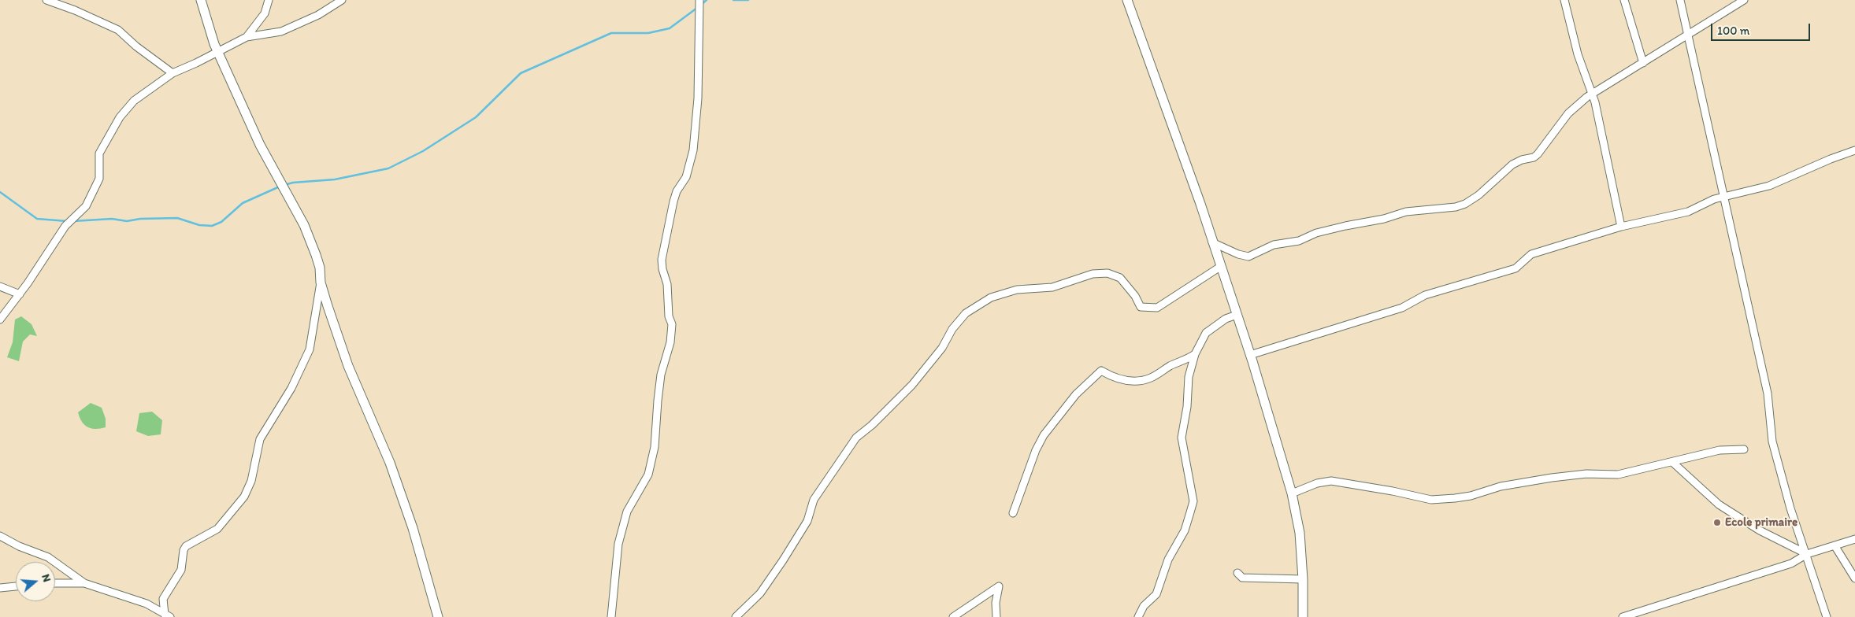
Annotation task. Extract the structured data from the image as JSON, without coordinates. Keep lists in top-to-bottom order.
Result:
{
  "places": ["Ecole primaire"],
  "scale_bar": "100 m",
  "north": "right"
}
